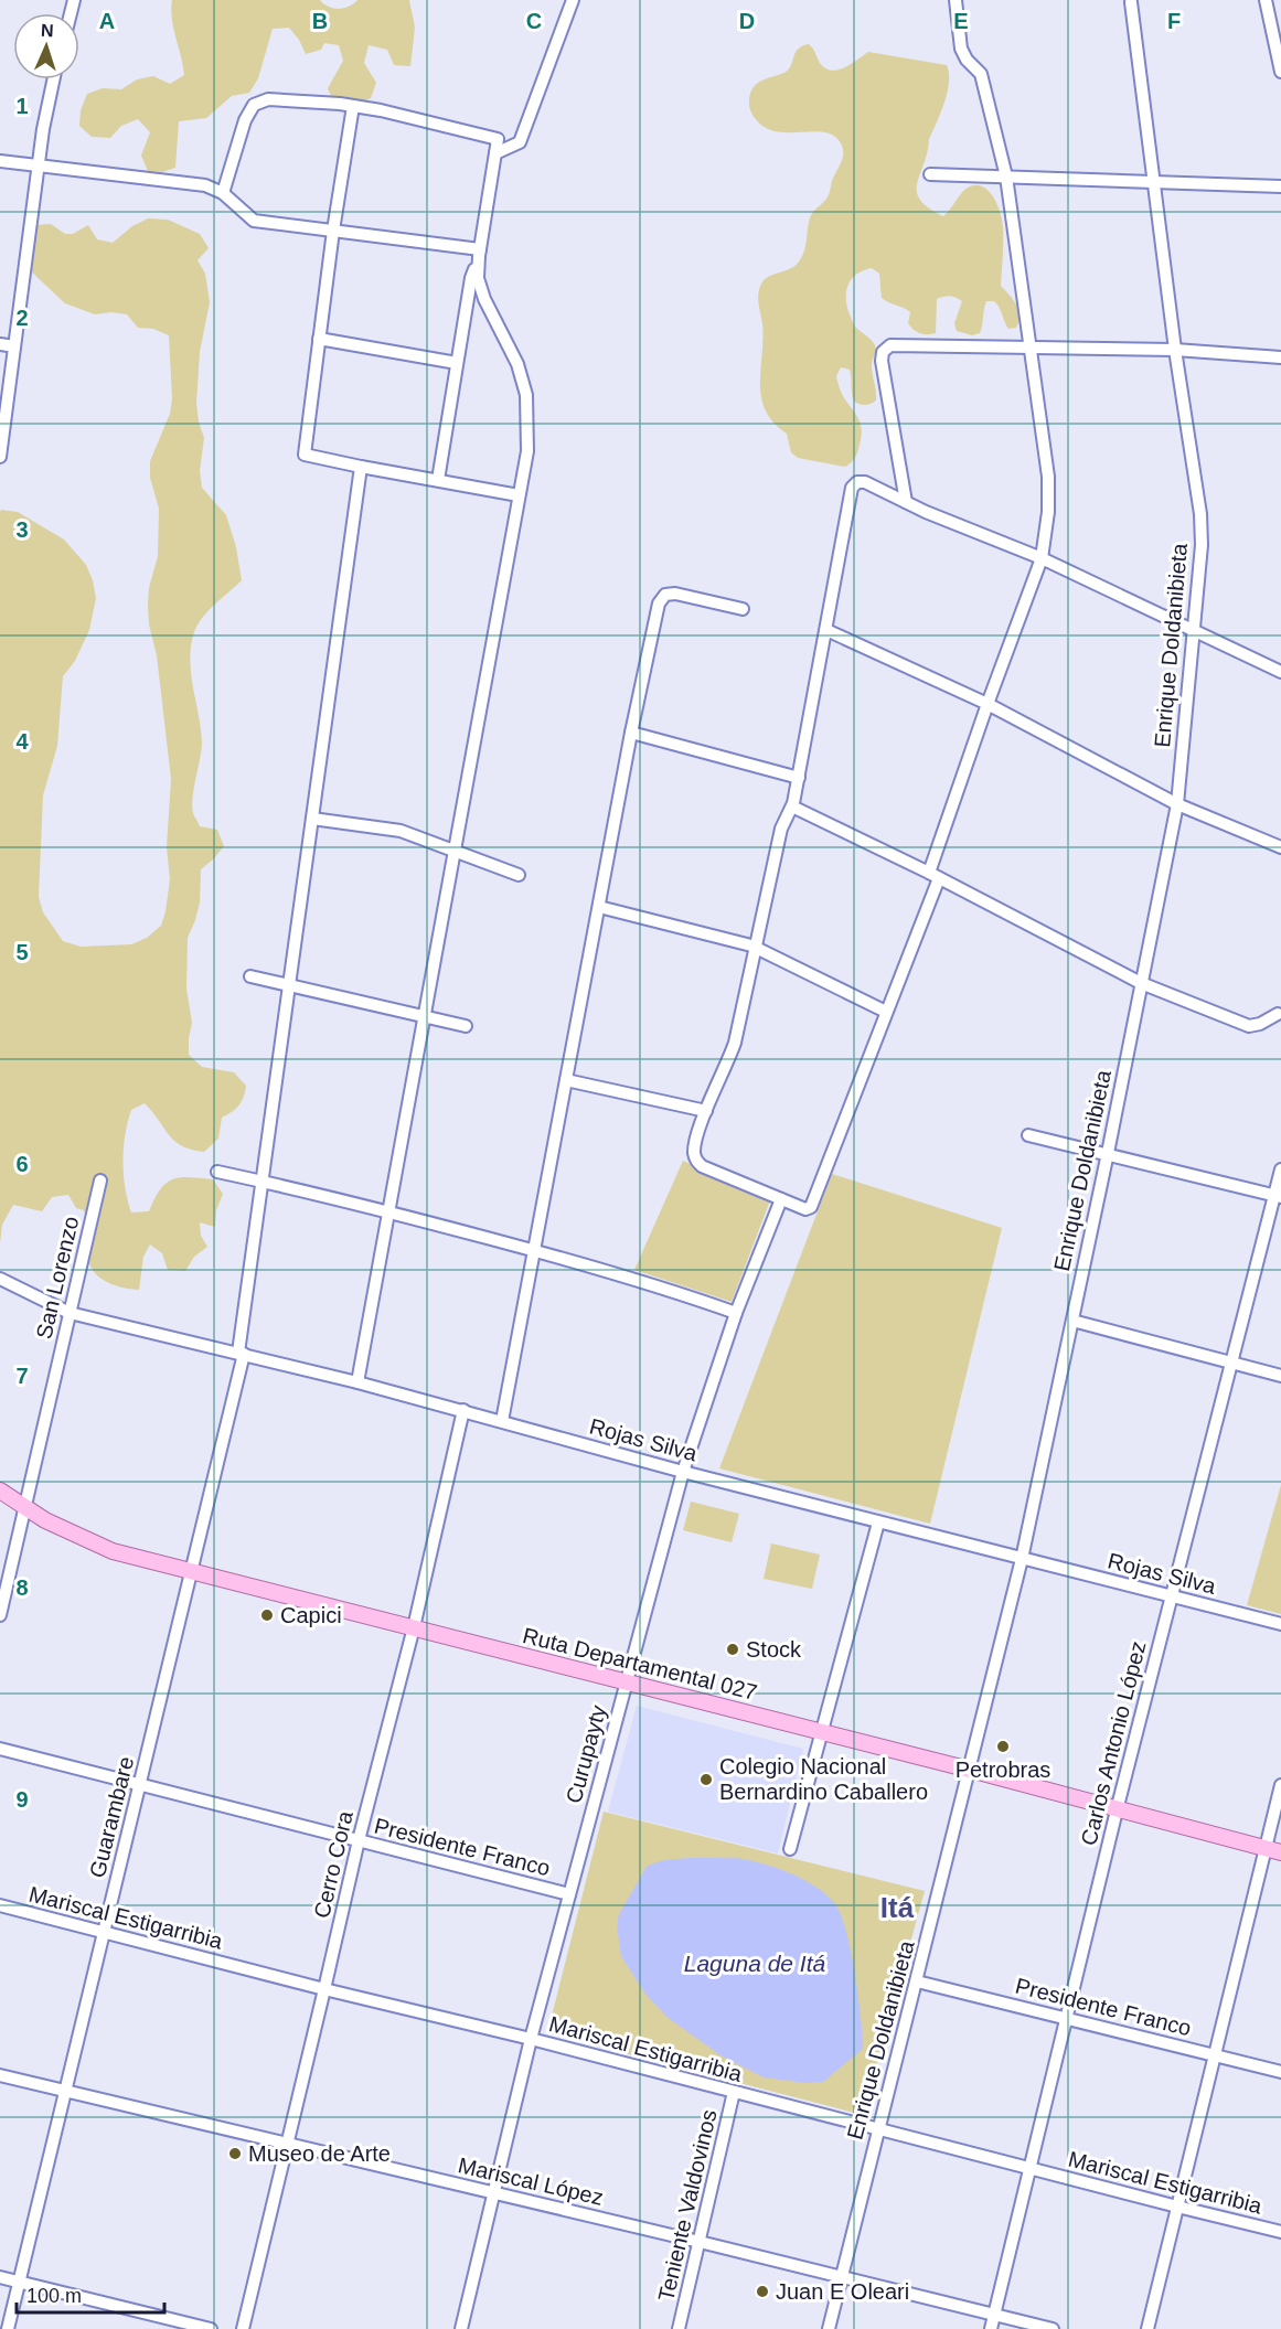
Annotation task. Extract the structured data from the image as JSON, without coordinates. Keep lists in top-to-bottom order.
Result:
{
  "streets": {
    "main road": ["Ruta Departamental 027"],
    "street": [
      "Enrique Doldanibieta",
      "San Lorenzo",
      "Rojas Silva",
      "Carlos Antonio López",
      "Curupayty",
      "Guarambare",
      "Presidente Franco",
      "Cerro Cora",
      "Mariscal Estigarribia",
      "Mariscal López",
      "Teniente Valdovinos"
    ]
  },
  "crossings": [
    ["Enrique Doldanibieta", "Rojas Silva"],
    ["Enrique Doldanibieta", "Ruta Departamental 027"],
    ["Enrique Doldanibieta", "Presidente Franco"],
    ["Enrique Doldanibieta", "Mariscal Estigarribia"],
    ["Enrique Doldanibieta", "Mariscal López"],
    ["San Lorenzo", "Rojas Silva"],
    ["San Lorenzo", "Ruta Departamental 027"],
    ["Rojas Silva", "Carlos Antonio López"],
    ["Rojas Silva", "Curupayty"],
    ["Rojas Silva", "Guarambare"],
    ["Rojas Silva", "Cerro Cora"],
    ["Ruta Departamental 027", "Carlos Antonio López"],
    ["Ruta Departamental 027", "Curupayty"],
    ["Ruta Departamental 027", "Guarambare"],
    ["Ruta Departamental 027", "Cerro Cora"],
    ["Carlos Antonio López", "Presidente Franco"],
    ["Carlos Antonio López", "Mariscal Estigarribia"],
    ["Carlos Antonio López", "Mariscal López"],
    ["Curupayty", "Presidente Franco"],
    ["Curupayty", "Mariscal Estigarribia"],
    ["Curupayty", "Mariscal López"],
    ["Guarambare", "Presidente Franco"],
    ["Guarambare", "Mariscal Estigarribia"],
    ["Guarambare", "Mariscal López"],
    ["Presidente Franco", "Cerro Cora"],
    ["Cerro Cora", "Mariscal Estigarribia"],
    ["Cerro Cora", "Mariscal López"],
    ["Mariscal Estigarribia", "Teniente Valdovinos"],
    ["Mariscal López", "Teniente Valdovinos"]
  ],
  "districts": ["Itá"],
  "water": ["Laguna de Itá"],
  "places": [
    "Capici",
    "Stock",
    "Petrobras",
    "Colegio Nacional Bernardino Caballero",
    "Museo de Arte",
    "Juan E Oleari"
  ],
  "scale_bar": "100 m",
  "north": "top",
  "grid": {
    "columns": [
      "A",
      "B",
      "C",
      "D",
      "E",
      "F"
    ],
    "rows": [
      "1",
      "2",
      "3",
      "4",
      "5",
      "6",
      "7",
      "8",
      "9"
    ]
  }
}
